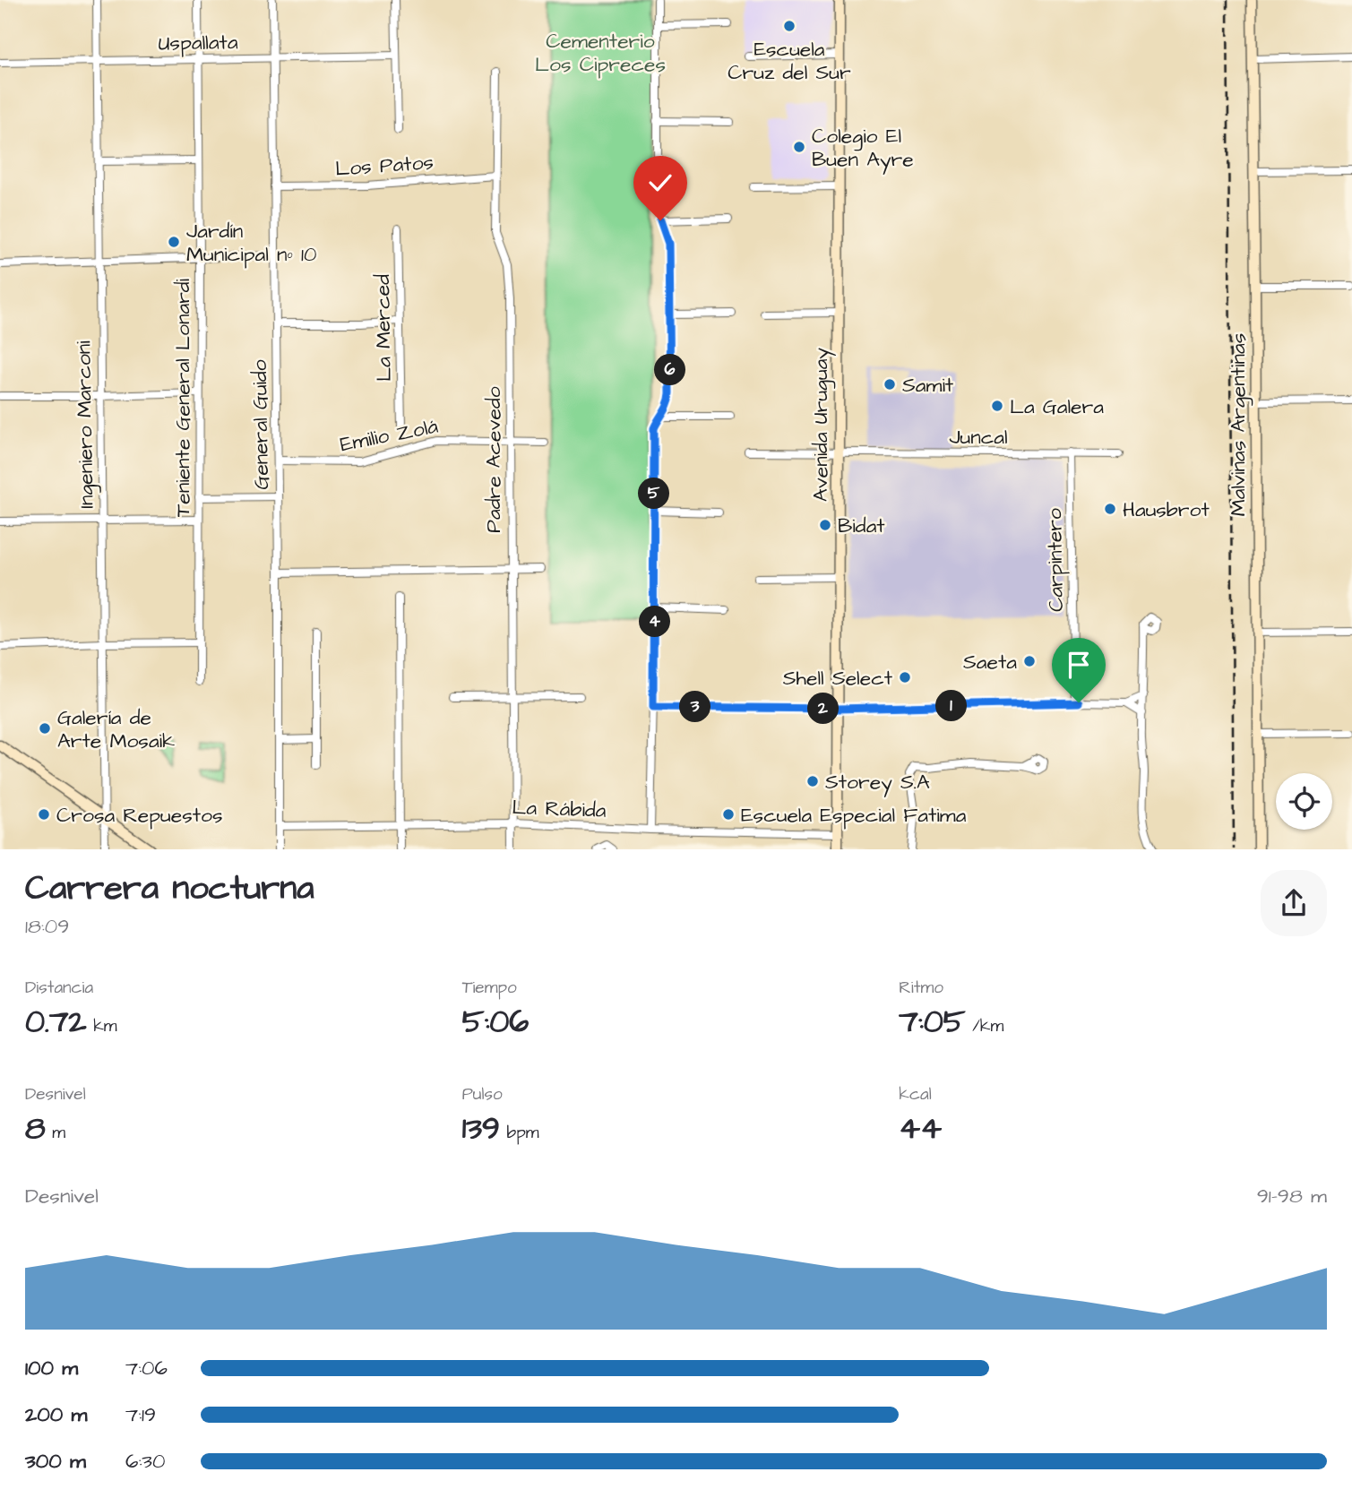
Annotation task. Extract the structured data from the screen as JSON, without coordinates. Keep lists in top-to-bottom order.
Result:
{
  "streets": {
    "main road": ["Avenida Uruguay", "Malvinas Argentinas"],
    "street": [
      "Uspallata",
      "Los Patos",
      "La Merced",
      "Teniente General Lonardi",
      "Ingeniero Marconi",
      "General Guido",
      "Emilio Zolá",
      "Juncal",
      "Padre Acevedo",
      "Carpintero",
      "La Rábida"
    ]
  },
  "crossings": [
    ["Uspallata", "Teniente General Lonardi"],
    ["Uspallata", "Ingeniero Marconi"],
    ["Uspallata", "General Guido"],
    ["Los Patos", "General Guido"],
    ["Los Patos", "Padre Acevedo"],
    ["General Guido", "Emilio Zolá"],
    ["General Guido", "La Rábida"],
    ["Avenida Uruguay", "Juncal"],
    ["Avenida Uruguay", "La Rábida"],
    ["Emilio Zolá", "Padre Acevedo"],
    ["Juncal", "Carpintero"],
    ["Padre Acevedo", "La Rábida"]
  ],
  "parks": ["Cementerio Los Cipreces"],
  "places": [
    "Escuela Cruz del Sur",
    "Colegio El Buen Ayre",
    "Jardín Municipal nº 10",
    "Samit",
    "La Galera",
    "Hausbrot",
    "Bidat",
    "Saeta",
    "Shell Select",
    "Galería de Arte Mosaik",
    "Storey S.A",
    "Crosa Repuestos",
    "Escuela Especial Fatima"
  ],
  "page": {
    "pins": [
      "6",
      "5",
      "4",
      "1",
      "3",
      "2"
    ],
    "heading": ["Carrera nocturna", "18:09"],
    "stats": [
      ["Distancia", "0.72 km"],
      ["Tiempo", "5:06"],
      ["Ritmo", "7:05 /km"],
      ["Desnivel", "8 m"],
      ["Pulso", "139 bpm"],
      ["kcal", "44"]
    ],
    "chart": ["Desnivel", "91–98 m"],
    "list": [
      {
        "name": "100 m",
        "note": "7:06"
      },
      {
        "name": "200 m",
        "note": "7:19"
      },
      {
        "name": "300 m",
        "note": "6:30"
      }
    ]
  }
}
